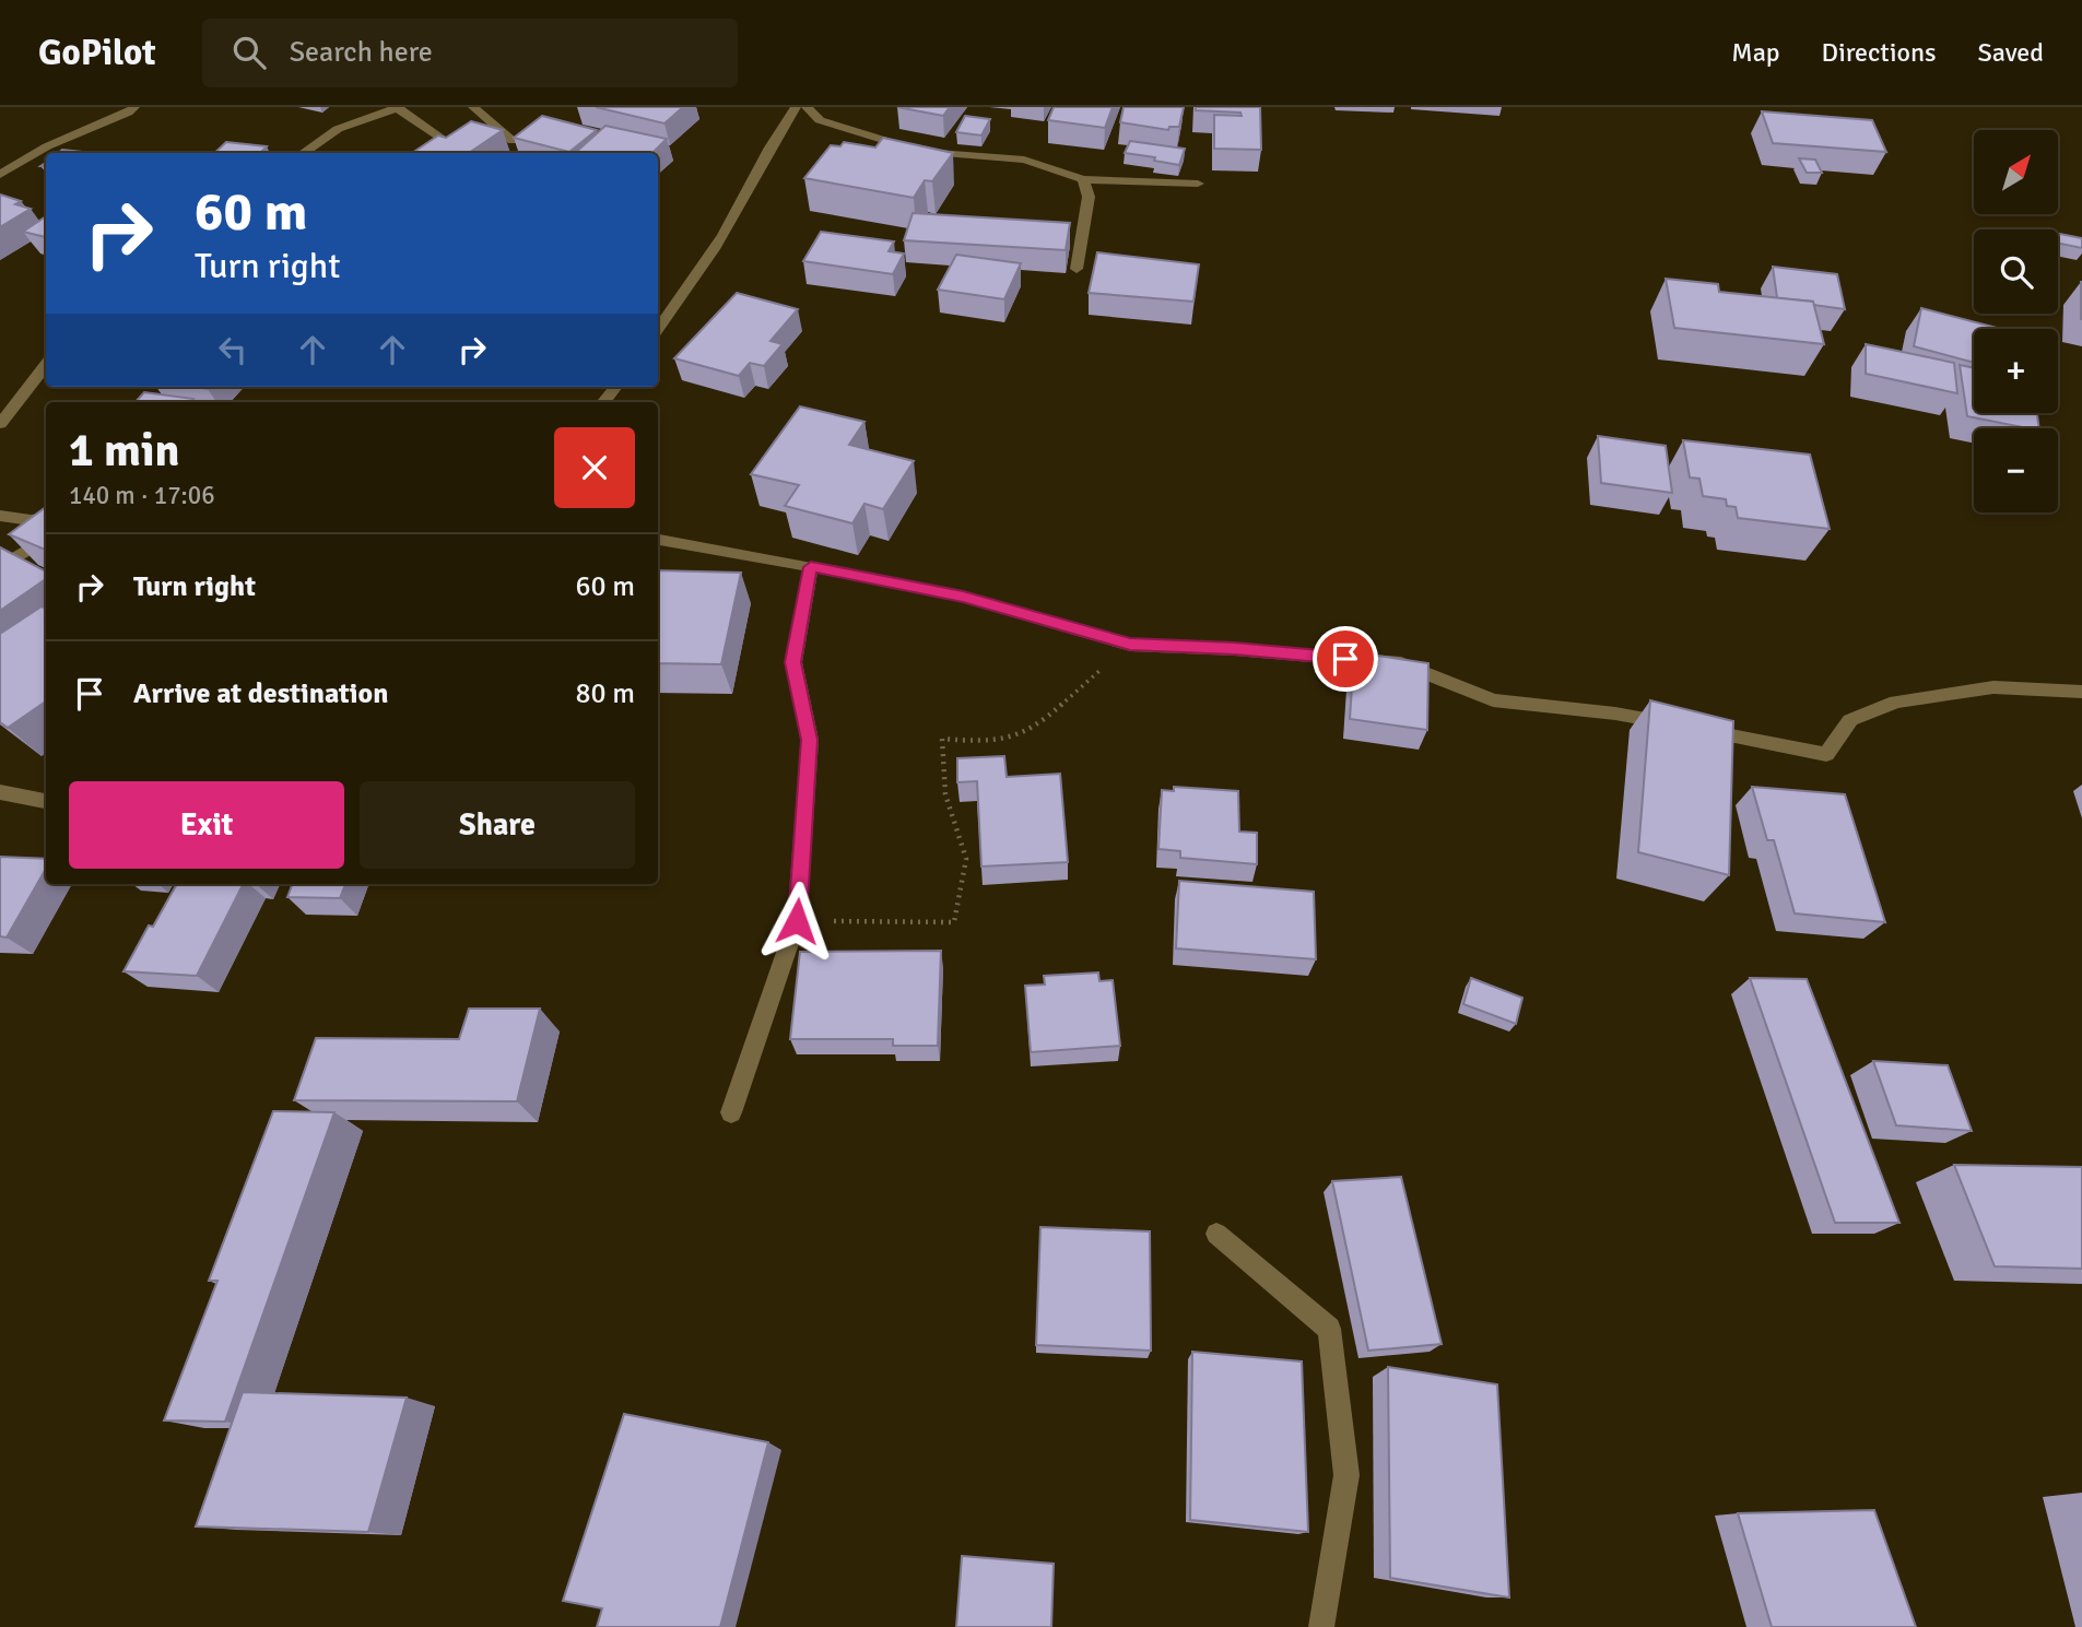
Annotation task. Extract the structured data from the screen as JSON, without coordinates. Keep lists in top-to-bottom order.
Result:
{
  "north": "top right",
  "page": {
    "header": "GoPilot",
    "search": "Search here",
    "nav": ["Map", "Directions", "Saved"],
    "map_buttons": ["+", "−"],
    "turn": ["60 m", "Turn right"],
    "heading": ["1 min", "140 m · 17:06"],
    "list": [
      {
        "name": "Turn right",
        "value": "60 m"
      },
      {
        "name": "Arrive at destination",
        "value": "80 m"
      }
    ],
    "buttons": ["Exit", "Share"]
  }
}
